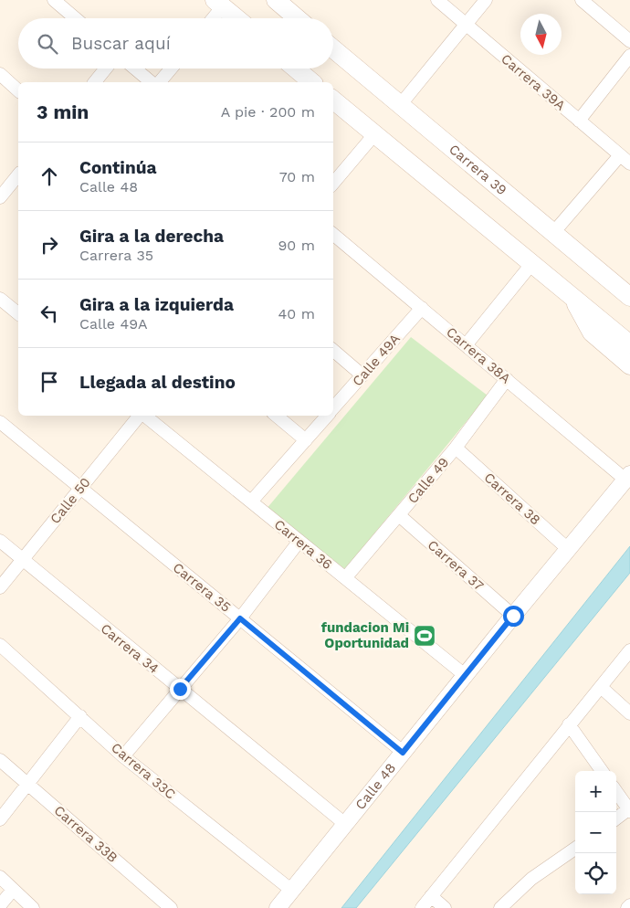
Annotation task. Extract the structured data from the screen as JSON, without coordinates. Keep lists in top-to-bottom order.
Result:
{
  "streets": {
    "main road": ["Carrera 39"],
    "street": [
      "Carrera 39A",
      "Carrera 38A",
      "Calle 49A",
      "Calle 49",
      "Carrera 38",
      "Calle 50",
      "Carrera 36",
      "Carrera 37",
      "Carrera 35",
      "Carrera 34",
      "Carrera 33C",
      "Calle 48",
      "Carrera 33B"
    ]
  },
  "crossings": [
    ["Carrera 38A", "Calle 49A"],
    ["Carrera 38A", "Calle 49"],
    ["Carrera 38A", "Calle 48"],
    ["Calle 49A", "Carrera 36"],
    ["Calle 49", "Carrera 38"],
    ["Calle 49", "Carrera 36"],
    ["Calle 49", "Carrera 37"],
    ["Carrera 38", "Calle 48"],
    ["Calle 50", "Carrera 35"],
    ["Calle 50", "Carrera 34"],
    ["Carrera 36", "Calle 48"],
    ["Carrera 37", "Calle 48"],
    ["Carrera 35", "Calle 48"],
    ["Carrera 34", "Calle 48"],
    ["Carrera 33C", "Calle 48"]
  ],
  "places": {
    "sports": ["fundacion Mi Oportunidad"]
  },
  "north": "bottom",
  "page": {
    "search": "Buscar aquí",
    "heading": ["3 min", "A pie · 200 m"],
    "list": [
      ["Continúa", "Calle 48", "70 m"],
      ["Gira a la derecha", "Carrera 35", "90 m"],
      ["Gira a la izquierda", "Calle 49A", "40 m"],
      "Llegada al destino"
    ],
    "map_buttons": ["+", "−"]
  }
}
